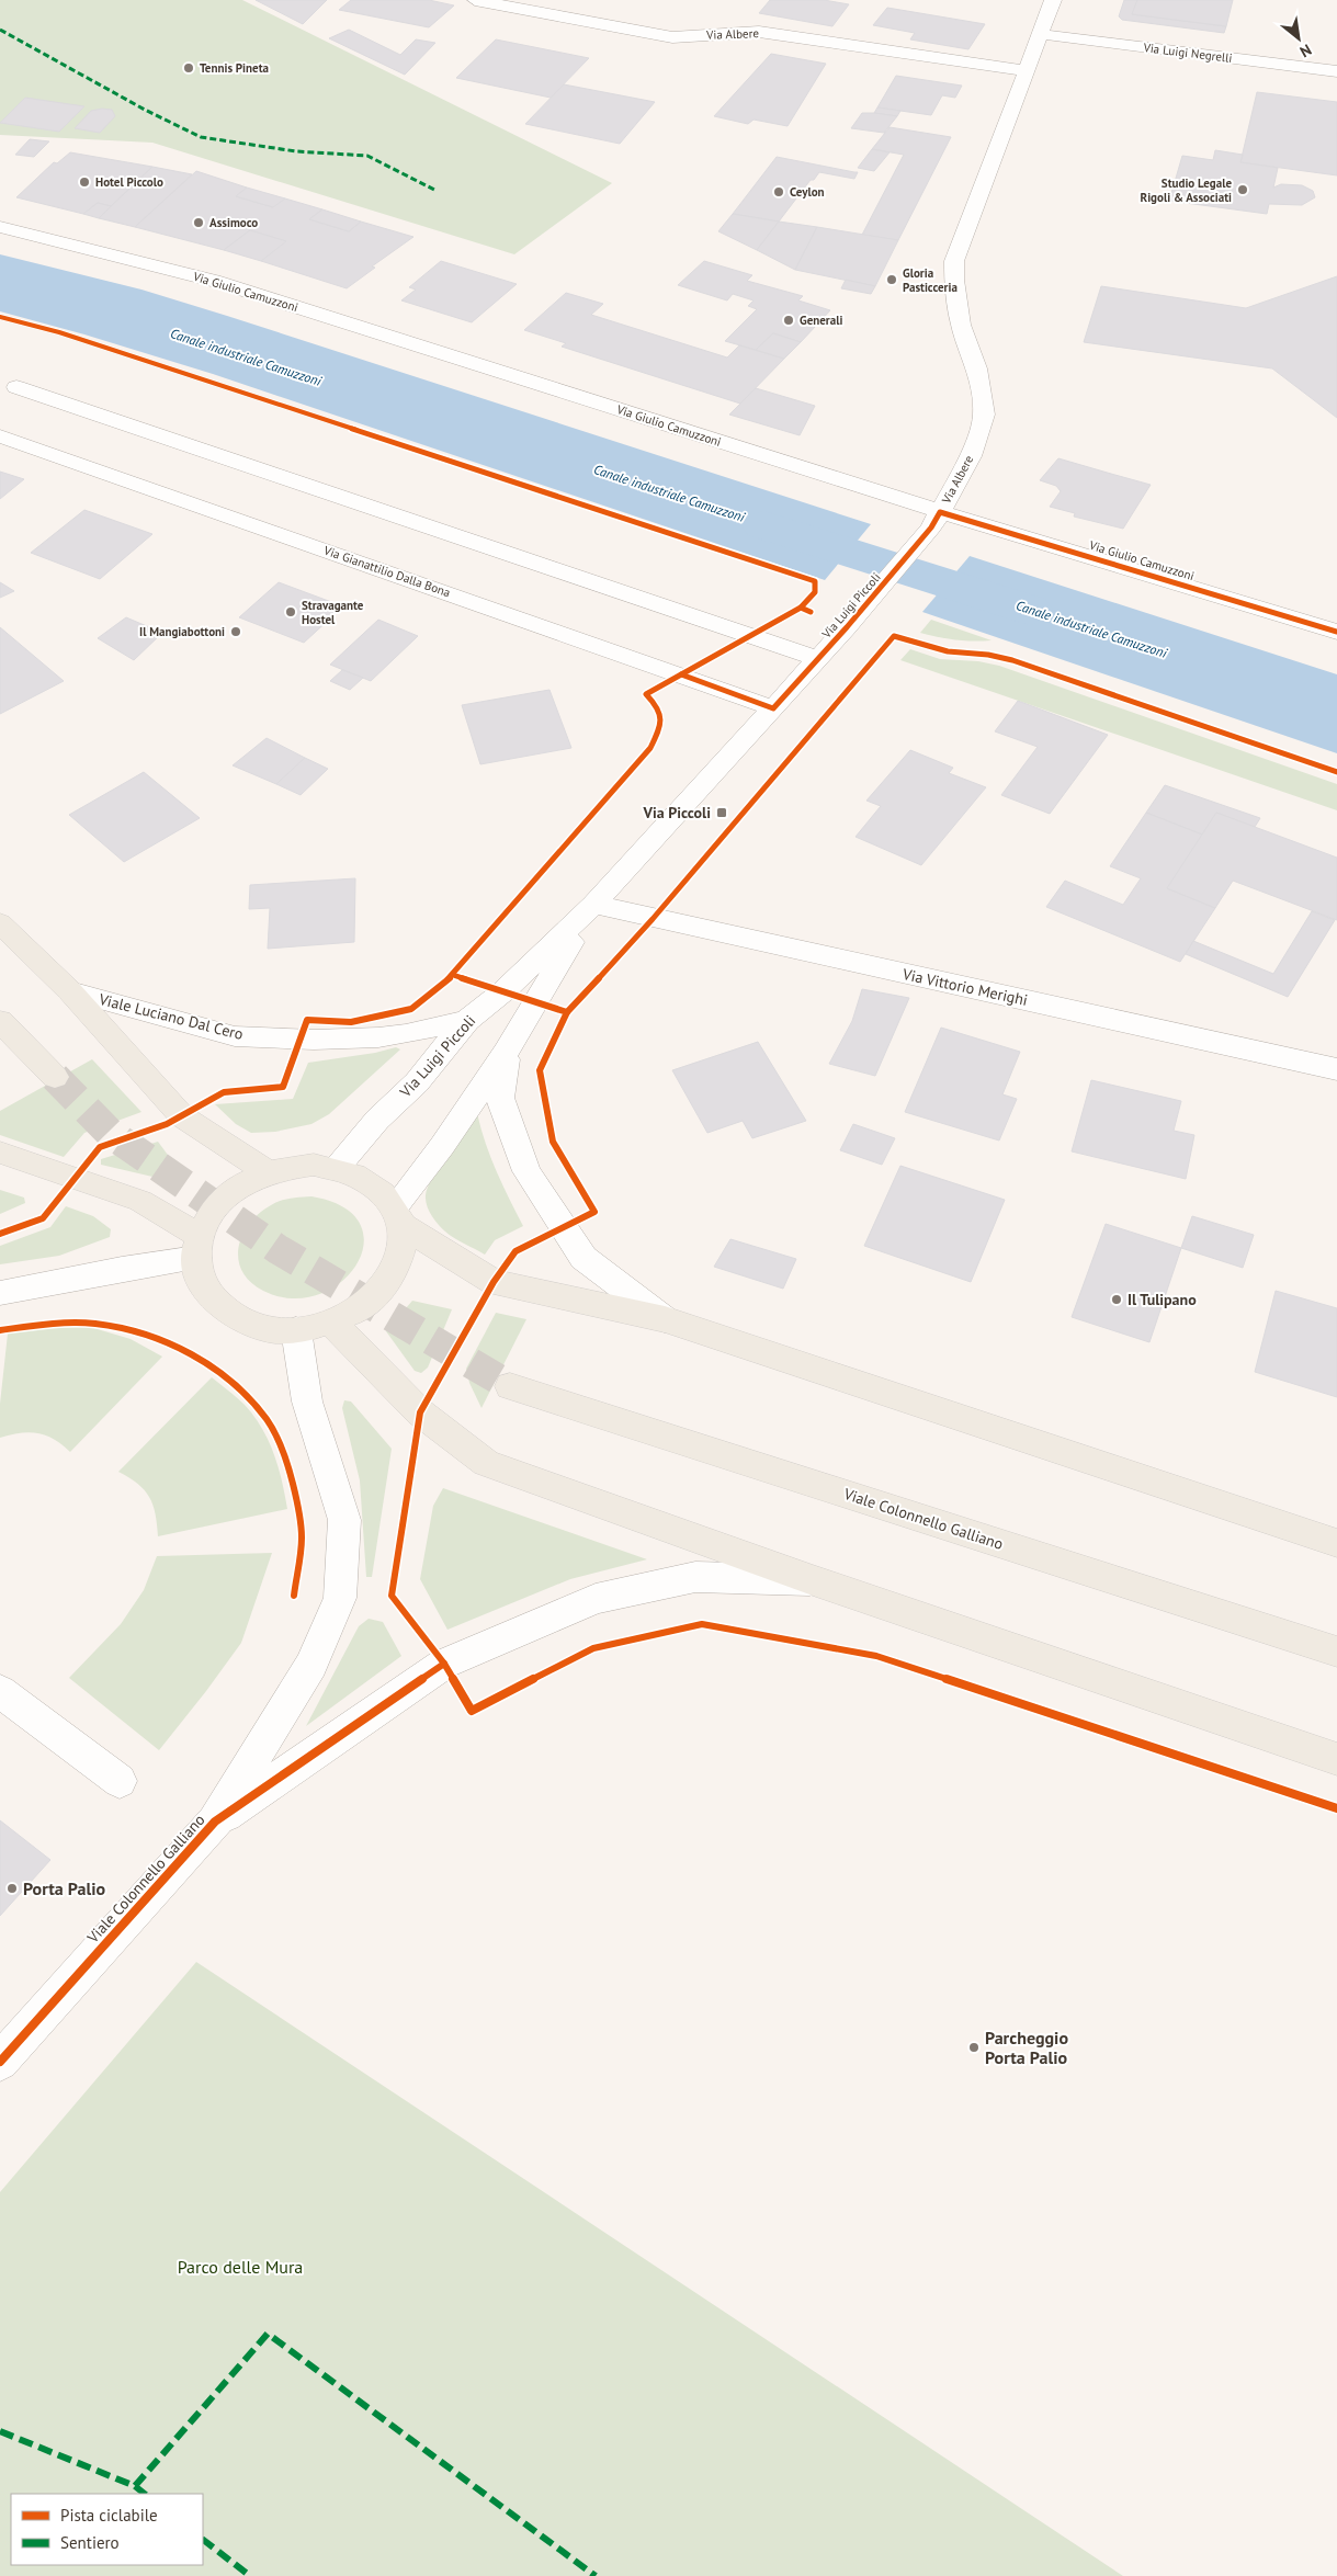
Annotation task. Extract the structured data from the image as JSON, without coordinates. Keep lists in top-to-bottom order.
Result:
{
  "streets": {
    "main road": ["Viale Luciano Dal Cero", "Viale Colonnello Galliano"],
    "street": [
      "Via Albere",
      "Via Luigi Negrelli",
      "Via Giulio Camuzzoni",
      "Via Gianattilio Dalla Bona",
      "Via Luigi Piccoli",
      "Via Vittorio Merighi"
    ]
  },
  "crossings": [
    ["Via Albere", "Via Luigi Negrelli"],
    ["Via Albere", "Via Giulio Camuzzoni"],
    ["Via Albere", "Via Luigi Piccoli"],
    ["Via Giulio Camuzzoni", "Via Luigi Piccoli"],
    ["Via Gianattilio Dalla Bona", "Via Luigi Piccoli"],
    ["Via Luigi Piccoli", "Via Vittorio Merighi"],
    ["Via Luigi Piccoli", "Viale Luciano Dal Cero"],
    ["Via Luigi Piccoli", "Viale Colonnello Galliano"],
    ["Viale Luciano Dal Cero", "Viale Colonnello Galliano"]
  ],
  "water": ["Canale industriale Camuzzoni"],
  "parks": ["Parco delle Mura"],
  "places": {
    "other": [
      "Tennis Pineta",
      "Hotel Piccolo",
      "Studio Legale Rigoli & Associati",
      "Ceylon",
      "Assimoco",
      "Gloria Pasticceria",
      "Generali",
      "Stravagante Hostel",
      "Il Mangiabottoni",
      "Il Tulipano",
      "Porta Palio",
      "Parcheggio Porta Palio"
    ],
    "transit": ["Via Piccoli"]
  },
  "legend": ["Pista ciclabile", "Sentiero"],
  "north": "bottom right"
}
